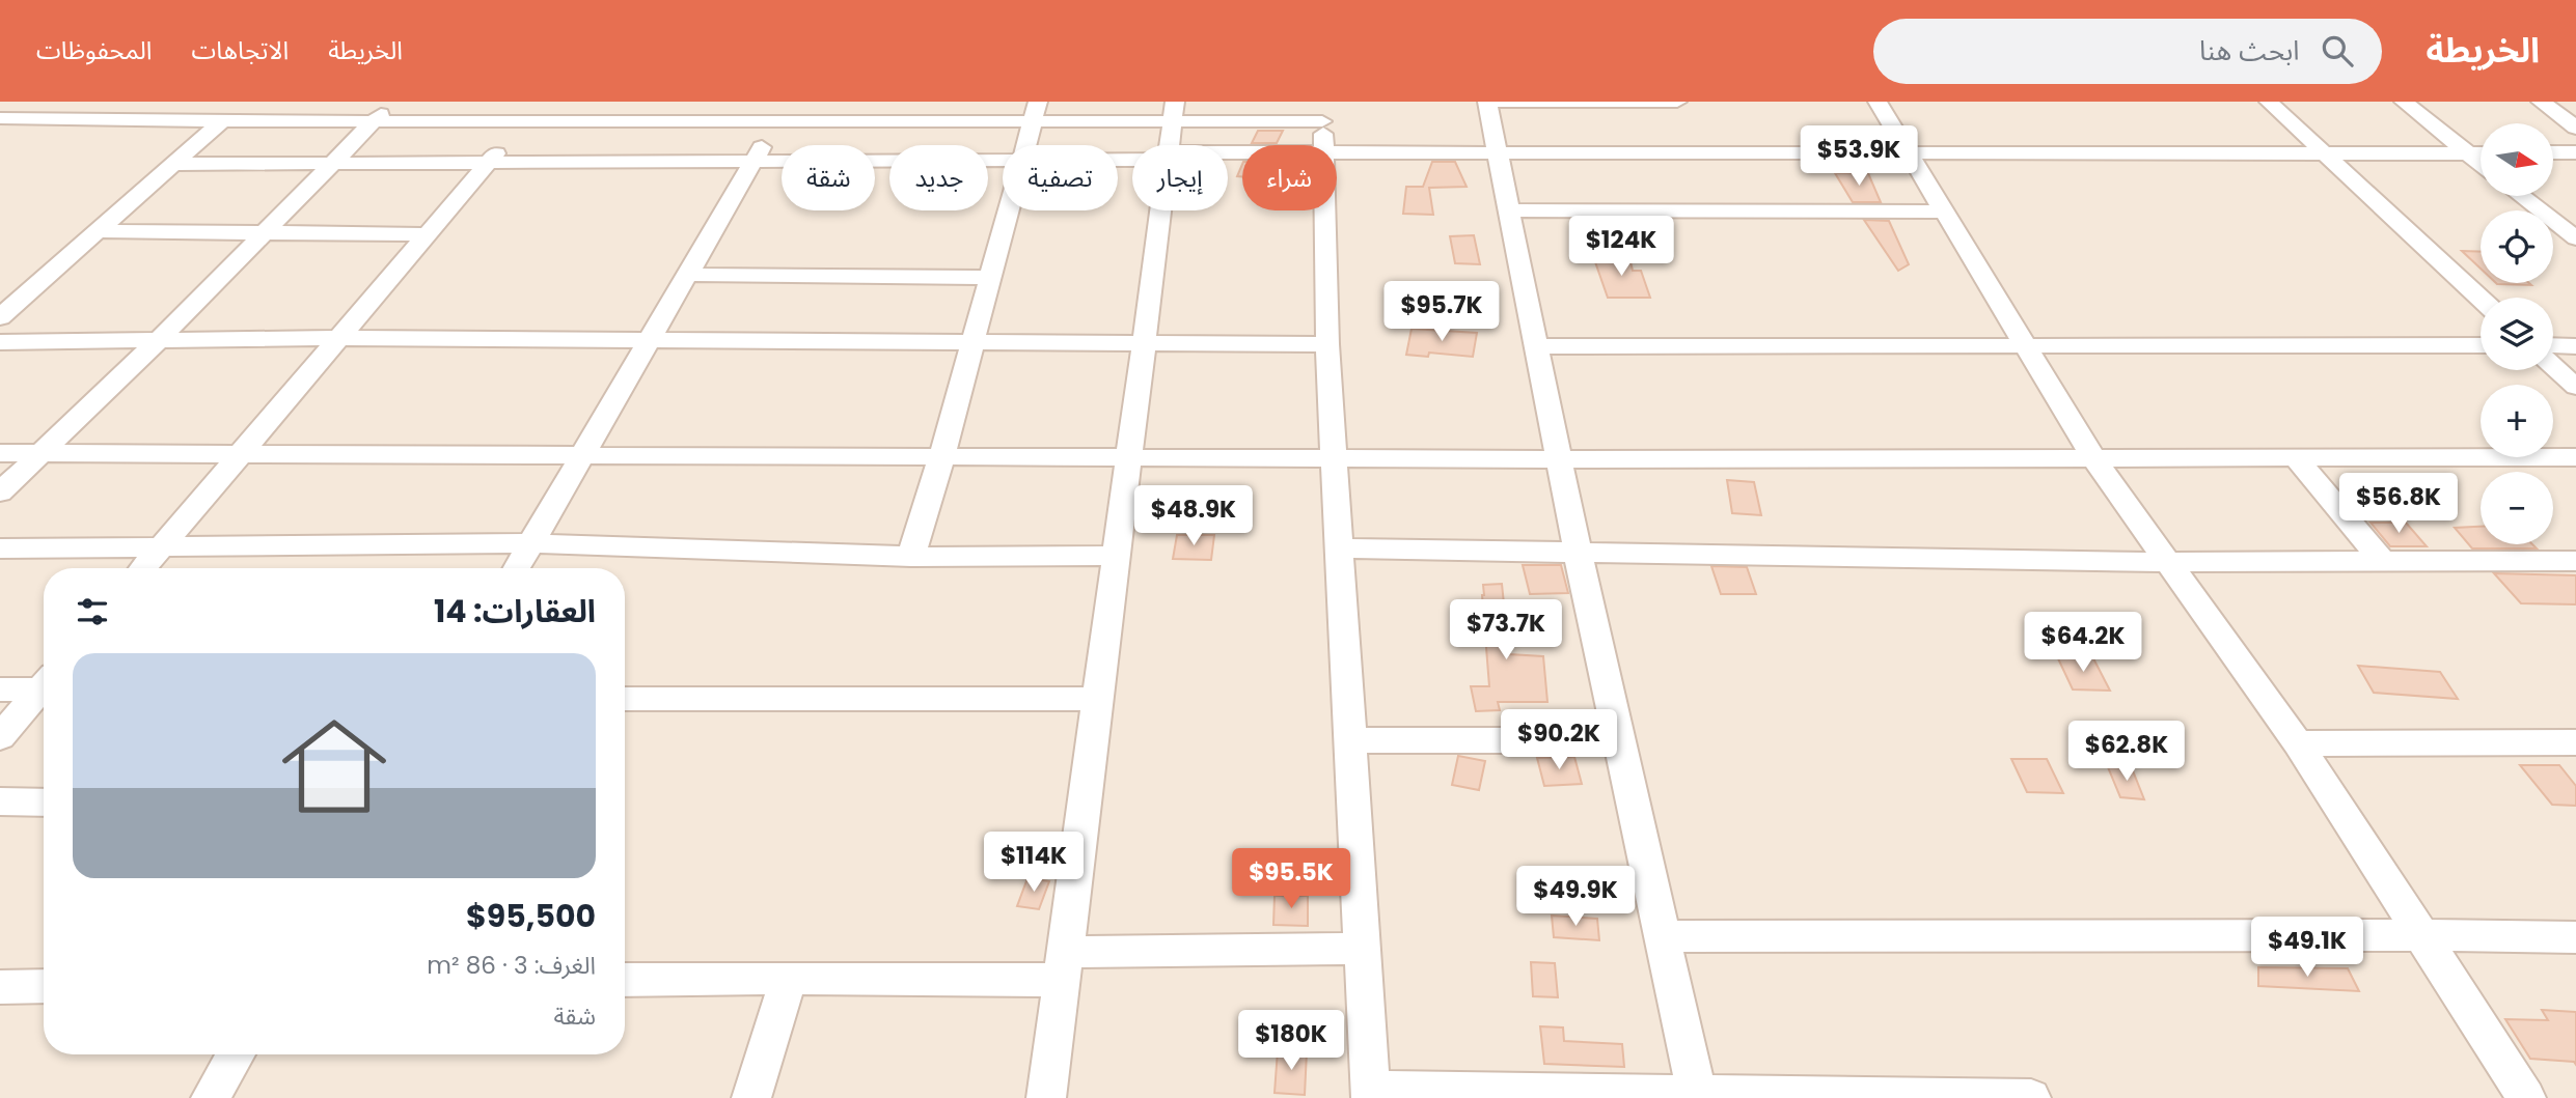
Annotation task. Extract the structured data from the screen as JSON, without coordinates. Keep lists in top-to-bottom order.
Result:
{
  "north": "right",
  "page": {
    "header": "الخريطة",
    "search": "ابحث هنا",
    "nav": ["الخريطة", "الاتجاهات", "المحفوظات"],
    "map_buttons": ["+", "−"],
    "price": [
      "$53.9K",
      "$124K",
      "$95.7K",
      "$56.8K",
      "$48.9K",
      "$73.7K",
      "$64.2K",
      "$90.2K",
      "$62.8K",
      "$114K",
      "$95.5K",
      "$49.9K",
      "$49.1K",
      "$180K"
    ],
    "chip": [
      "شراء",
      "إيجار",
      "تصفية",
      "جديد",
      "شقة"
    ],
    "heading": "العقارات: 14",
    "list": [
      {
        "name": "$95,500",
        "note": "الغرف: 3 · 86 m² · شقة"
      }
    ]
  }
}
